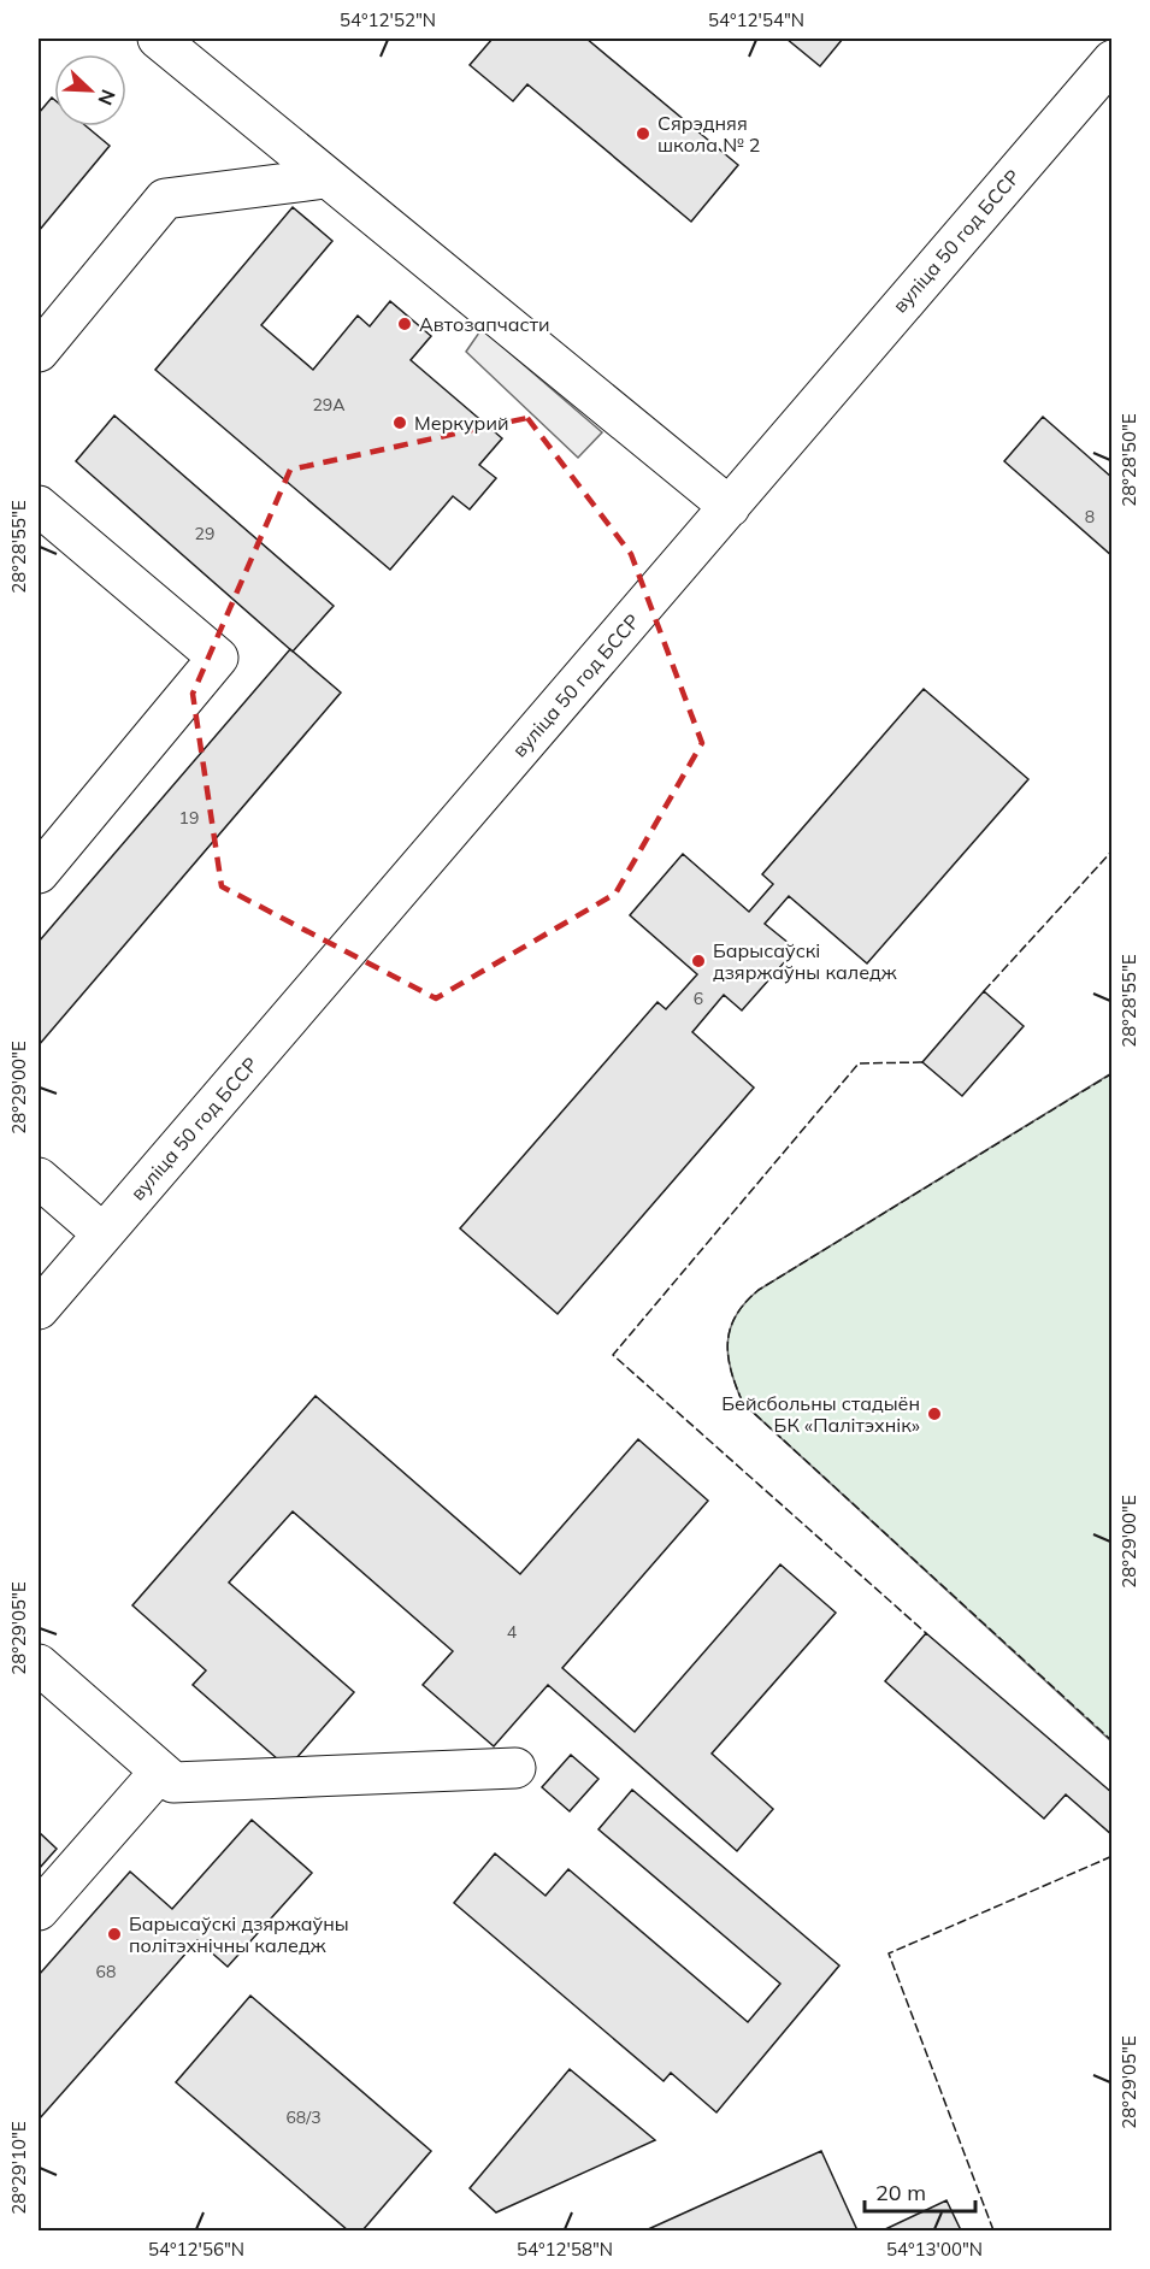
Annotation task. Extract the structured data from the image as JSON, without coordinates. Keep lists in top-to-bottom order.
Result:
{
  "streets": {
    "street": ["вуліца 50 год БССР"]
  },
  "places": [
    "Сярэдняя школа № 2",
    "Автозапчасти",
    "Меркурий",
    "Барысаўскі дзяржаўны каледж",
    "Бейсбольны стадыён БК «Палітэхнік»",
    "Барысаўскі дзяржаўны політэхнічны каледж"
  ],
  "house_numbers": [
    "29А",
    "8",
    "29",
    "19",
    "6",
    "4",
    "68",
    "68/3"
  ],
  "scale_bar": "20 m",
  "north": "bottom right",
  "coordinates": [
    "54°12'52\"N",
    "54°12'54\"N",
    "28°28'50\"E",
    "28°28'55\"E",
    "28°29'00\"E",
    "28°29'05\"E",
    "28°29'10\"E",
    "54°12'56\"N",
    "54°12'58\"N",
    "54°13'00\"N"
  ]
}
